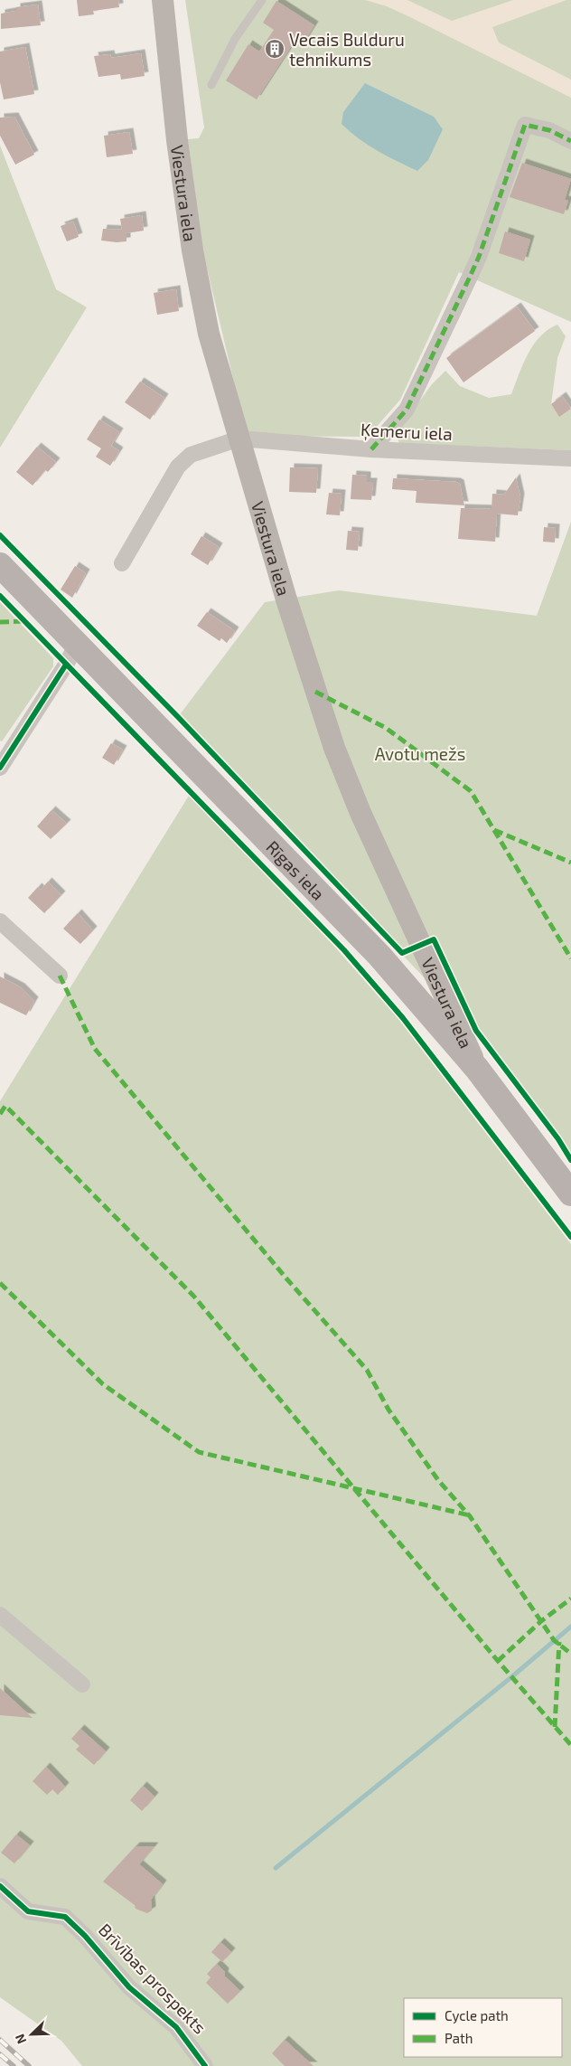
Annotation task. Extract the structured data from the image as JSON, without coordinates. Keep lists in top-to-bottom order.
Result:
{
  "streets": {
    "main road": ["Rīgas iela"],
    "street": ["Viestura iela", "Ķemeru iela", "Brīvības prospekts"]
  },
  "crossings": [
    ["Viestura iela", "Ķemeru iela"],
    ["Viestura iela", "Rīgas iela"]
  ],
  "parks": ["Avotu mežs"],
  "places": {
    "building": ["Vecais Bulduru tehnikums"]
  },
  "legend": ["Cycle path", "Path"],
  "north": "bottom left"
}
